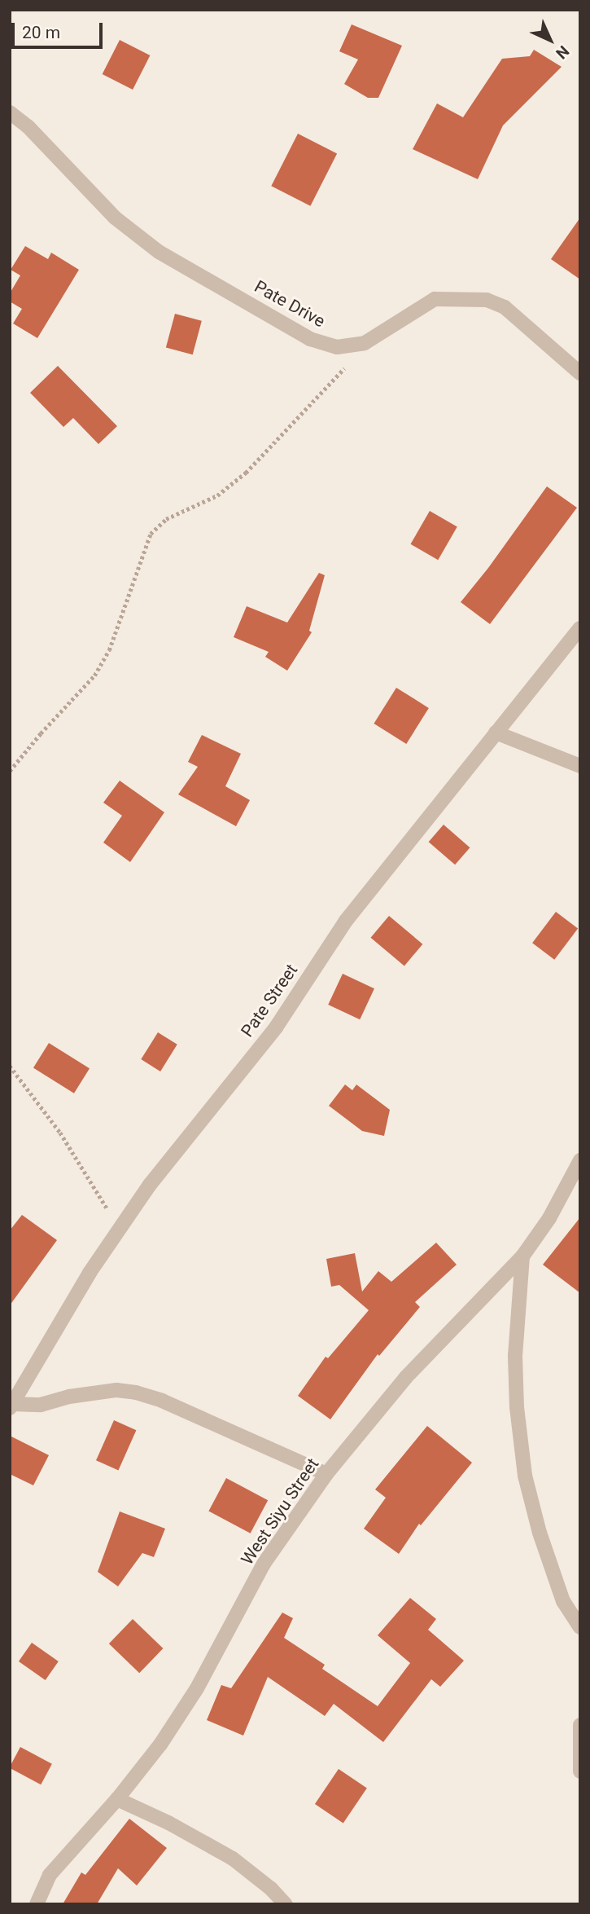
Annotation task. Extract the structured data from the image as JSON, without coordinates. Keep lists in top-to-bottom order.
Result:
{
  "streets": {
    "street": ["Pate Drive", "Pate Street", "West Siyu Street"]
  },
  "scale_bar": "20 m",
  "north": "bottom right"
}
